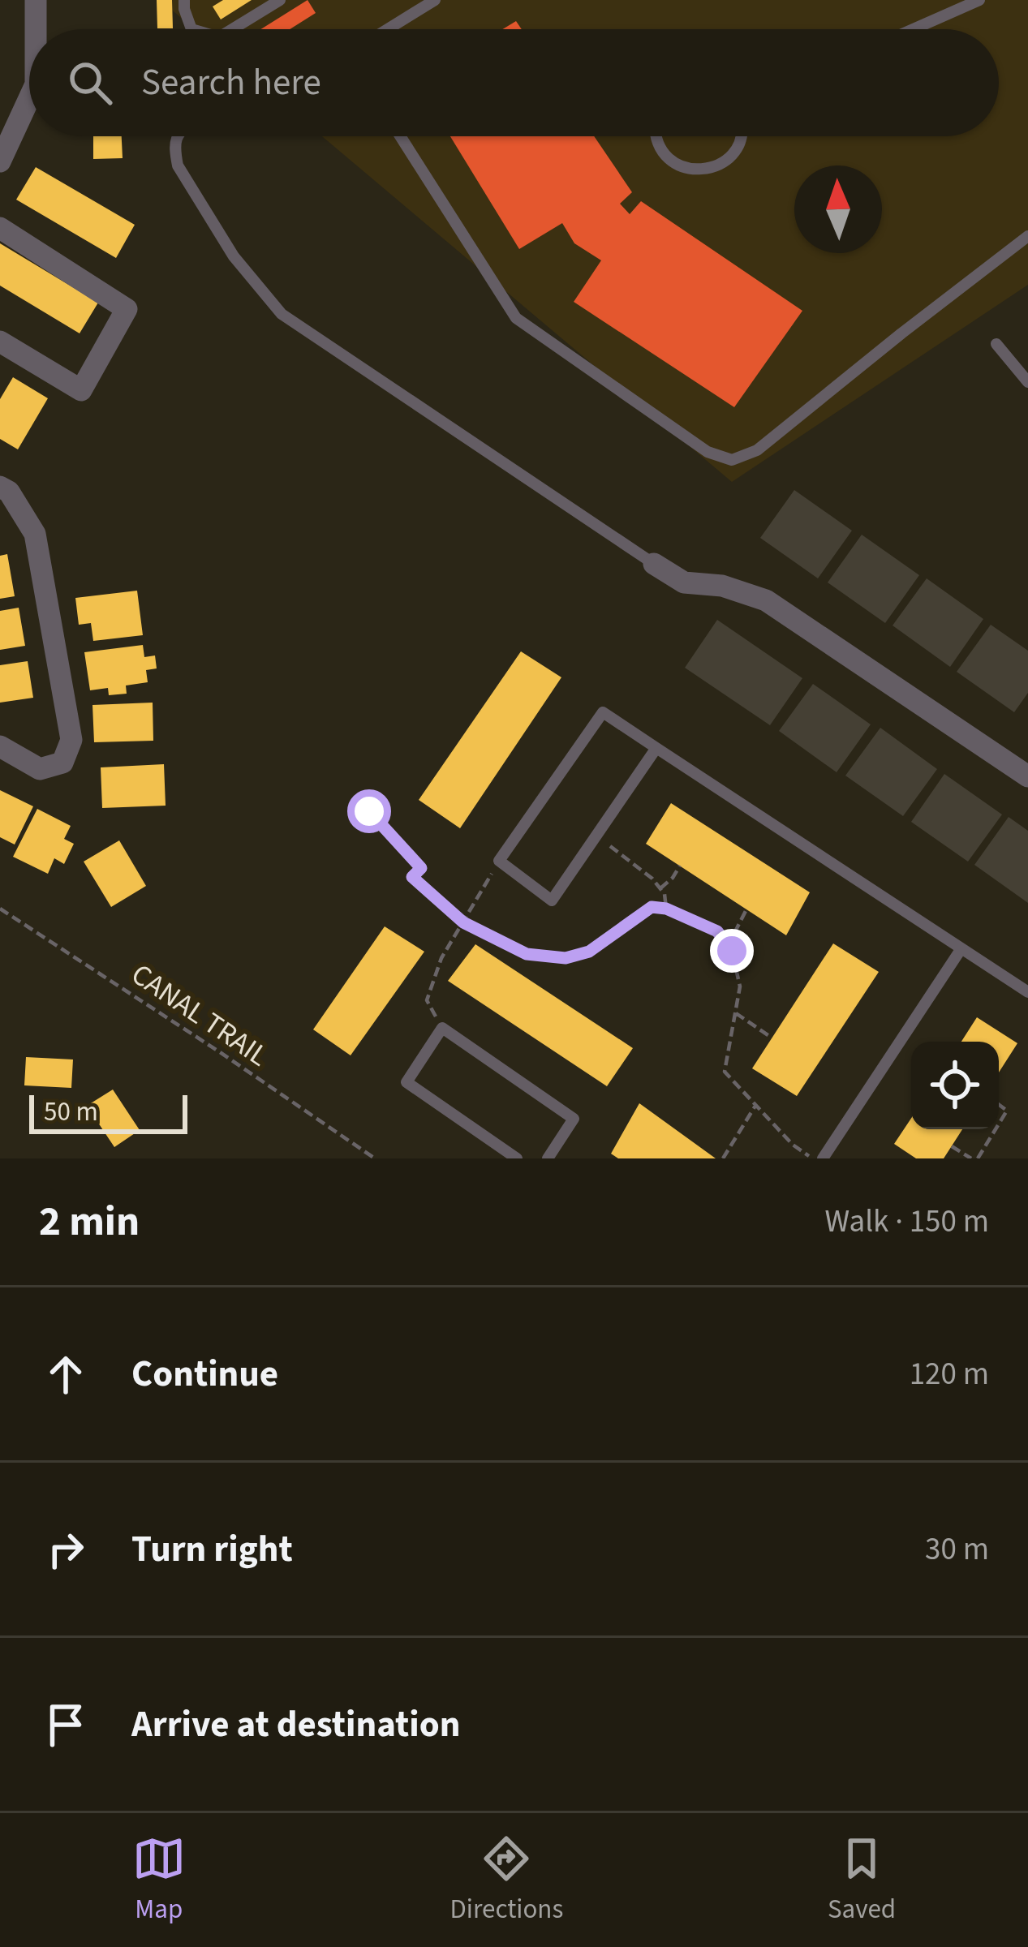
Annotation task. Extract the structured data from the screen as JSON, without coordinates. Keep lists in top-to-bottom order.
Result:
{
  "streets": {
    "path": ["CANAL TRAIL"]
  },
  "scale_bar": "50 m",
  "north": "top",
  "page": {
    "search": "Search here",
    "scale": "50 m",
    "heading": ["2 min", "Walk · 150 m"],
    "list": [
      ["Continue", "120 m"],
      ["Turn right", "30 m"],
      "Arrive at destination"
    ],
    "nav": ["Map", "Directions", "Saved"]
  }
}
